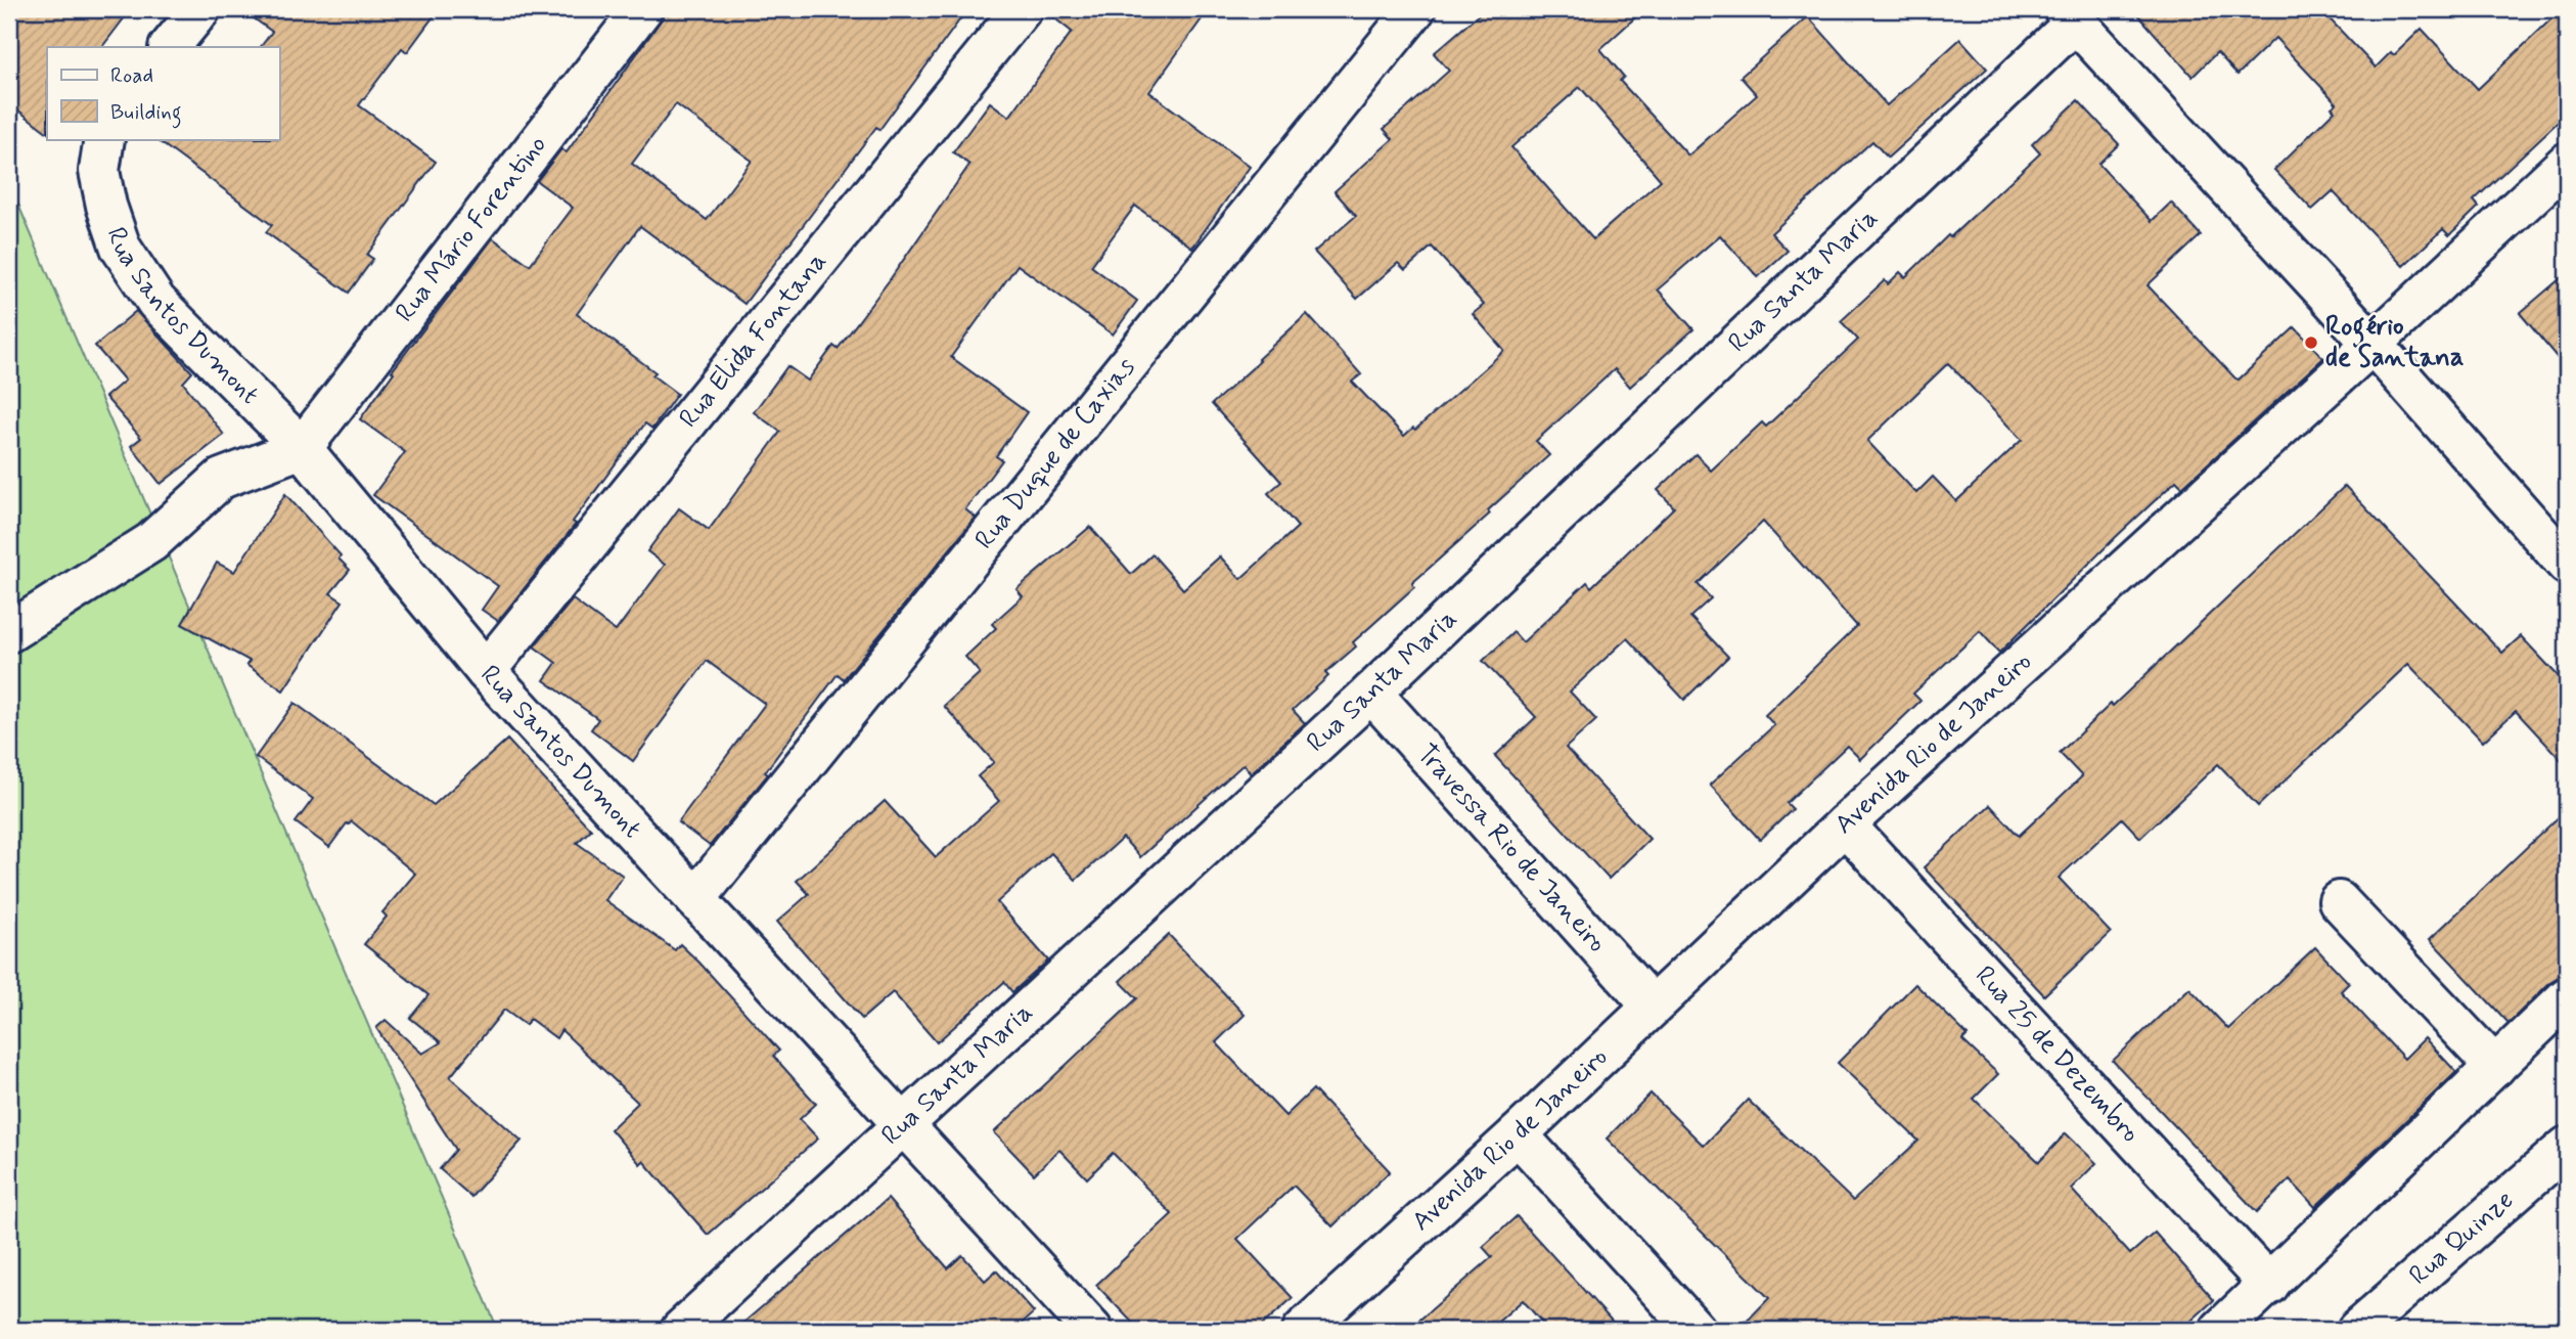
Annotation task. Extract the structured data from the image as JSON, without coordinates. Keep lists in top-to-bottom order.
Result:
{
  "streets": {
    "street": [
      "Rua Mário Forentino",
      "Rua Santa Maria",
      "Rua Santos Dumont",
      "Rua Elida Fontana",
      "Rua Duque de Caxias",
      "Avenida Rio de Janeiro",
      "Travessa Rio de Janeiro",
      "Rua 25 de Dezembro",
      "Rua Quinze"
    ]
  },
  "crossings": [
    ["Rua Mário Forentino", "Rua Santos Dumont"],
    ["Rua Santa Maria", "Rua Santos Dumont"],
    ["Rua Santa Maria", "Travessa Rio de Janeiro"],
    ["Rua Santos Dumont", "Rua Elida Fontana"],
    ["Rua Santos Dumont", "Rua Duque de Caxias"],
    ["Avenida Rio de Janeiro", "Travessa Rio de Janeiro"],
    ["Avenida Rio de Janeiro", "Rua 25 de Dezembro"]
  ],
  "places": ["Rogério de Santana"],
  "legend": ["Road", "Building"]
}
